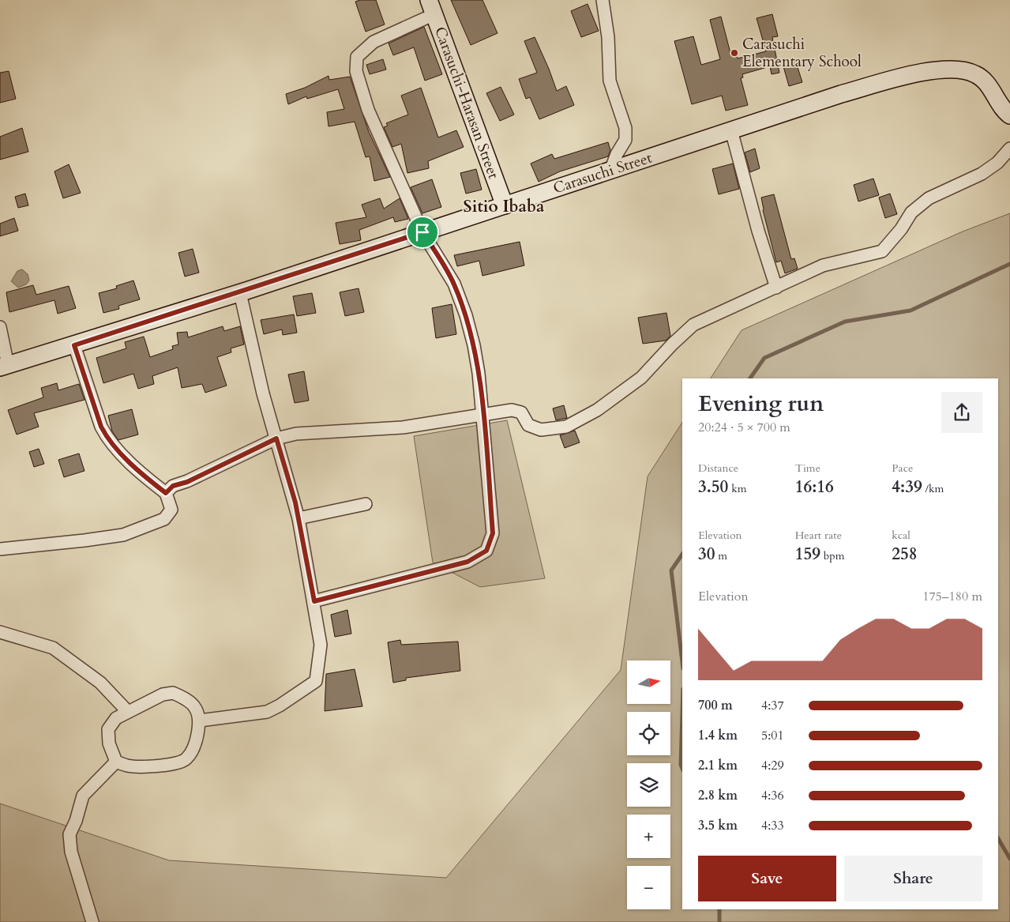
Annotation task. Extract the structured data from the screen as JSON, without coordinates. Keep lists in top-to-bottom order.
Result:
{
  "streets": {
    "street": ["Carasuchi-Harasan Street", "Carasuchi Street"]
  },
  "crossings": [
    ["Carasuchi-Harasan Street", "Carasuchi Street"]
  ],
  "districts": ["Sitio Ibaba"],
  "places": ["Carasuchi Elementary School"],
  "north": "right",
  "page": {
    "heading": ["Evening run", "20:24 · 5 × 700 m"],
    "stats": [
      ["Distance", "3.50 km"],
      ["Time", "16:16"],
      ["Pace", "4:39 /km"],
      ["Elevation", "30 m"],
      ["Heart rate", "159 bpm"],
      ["kcal", "258"]
    ],
    "chart": ["Elevation", "175–180 m"],
    "map_buttons": ["+", "−"],
    "list": [
      {
        "name": "700 m",
        "note": "4:37"
      },
      {
        "name": "1.4 km",
        "note": "5:01"
      },
      {
        "name": "2.1 km",
        "note": "4:29"
      },
      {
        "name": "2.8 km",
        "note": "4:36"
      },
      {
        "name": "3.5 km",
        "note": "4:33"
      }
    ],
    "buttons": ["Save", "Share"]
  }
}
